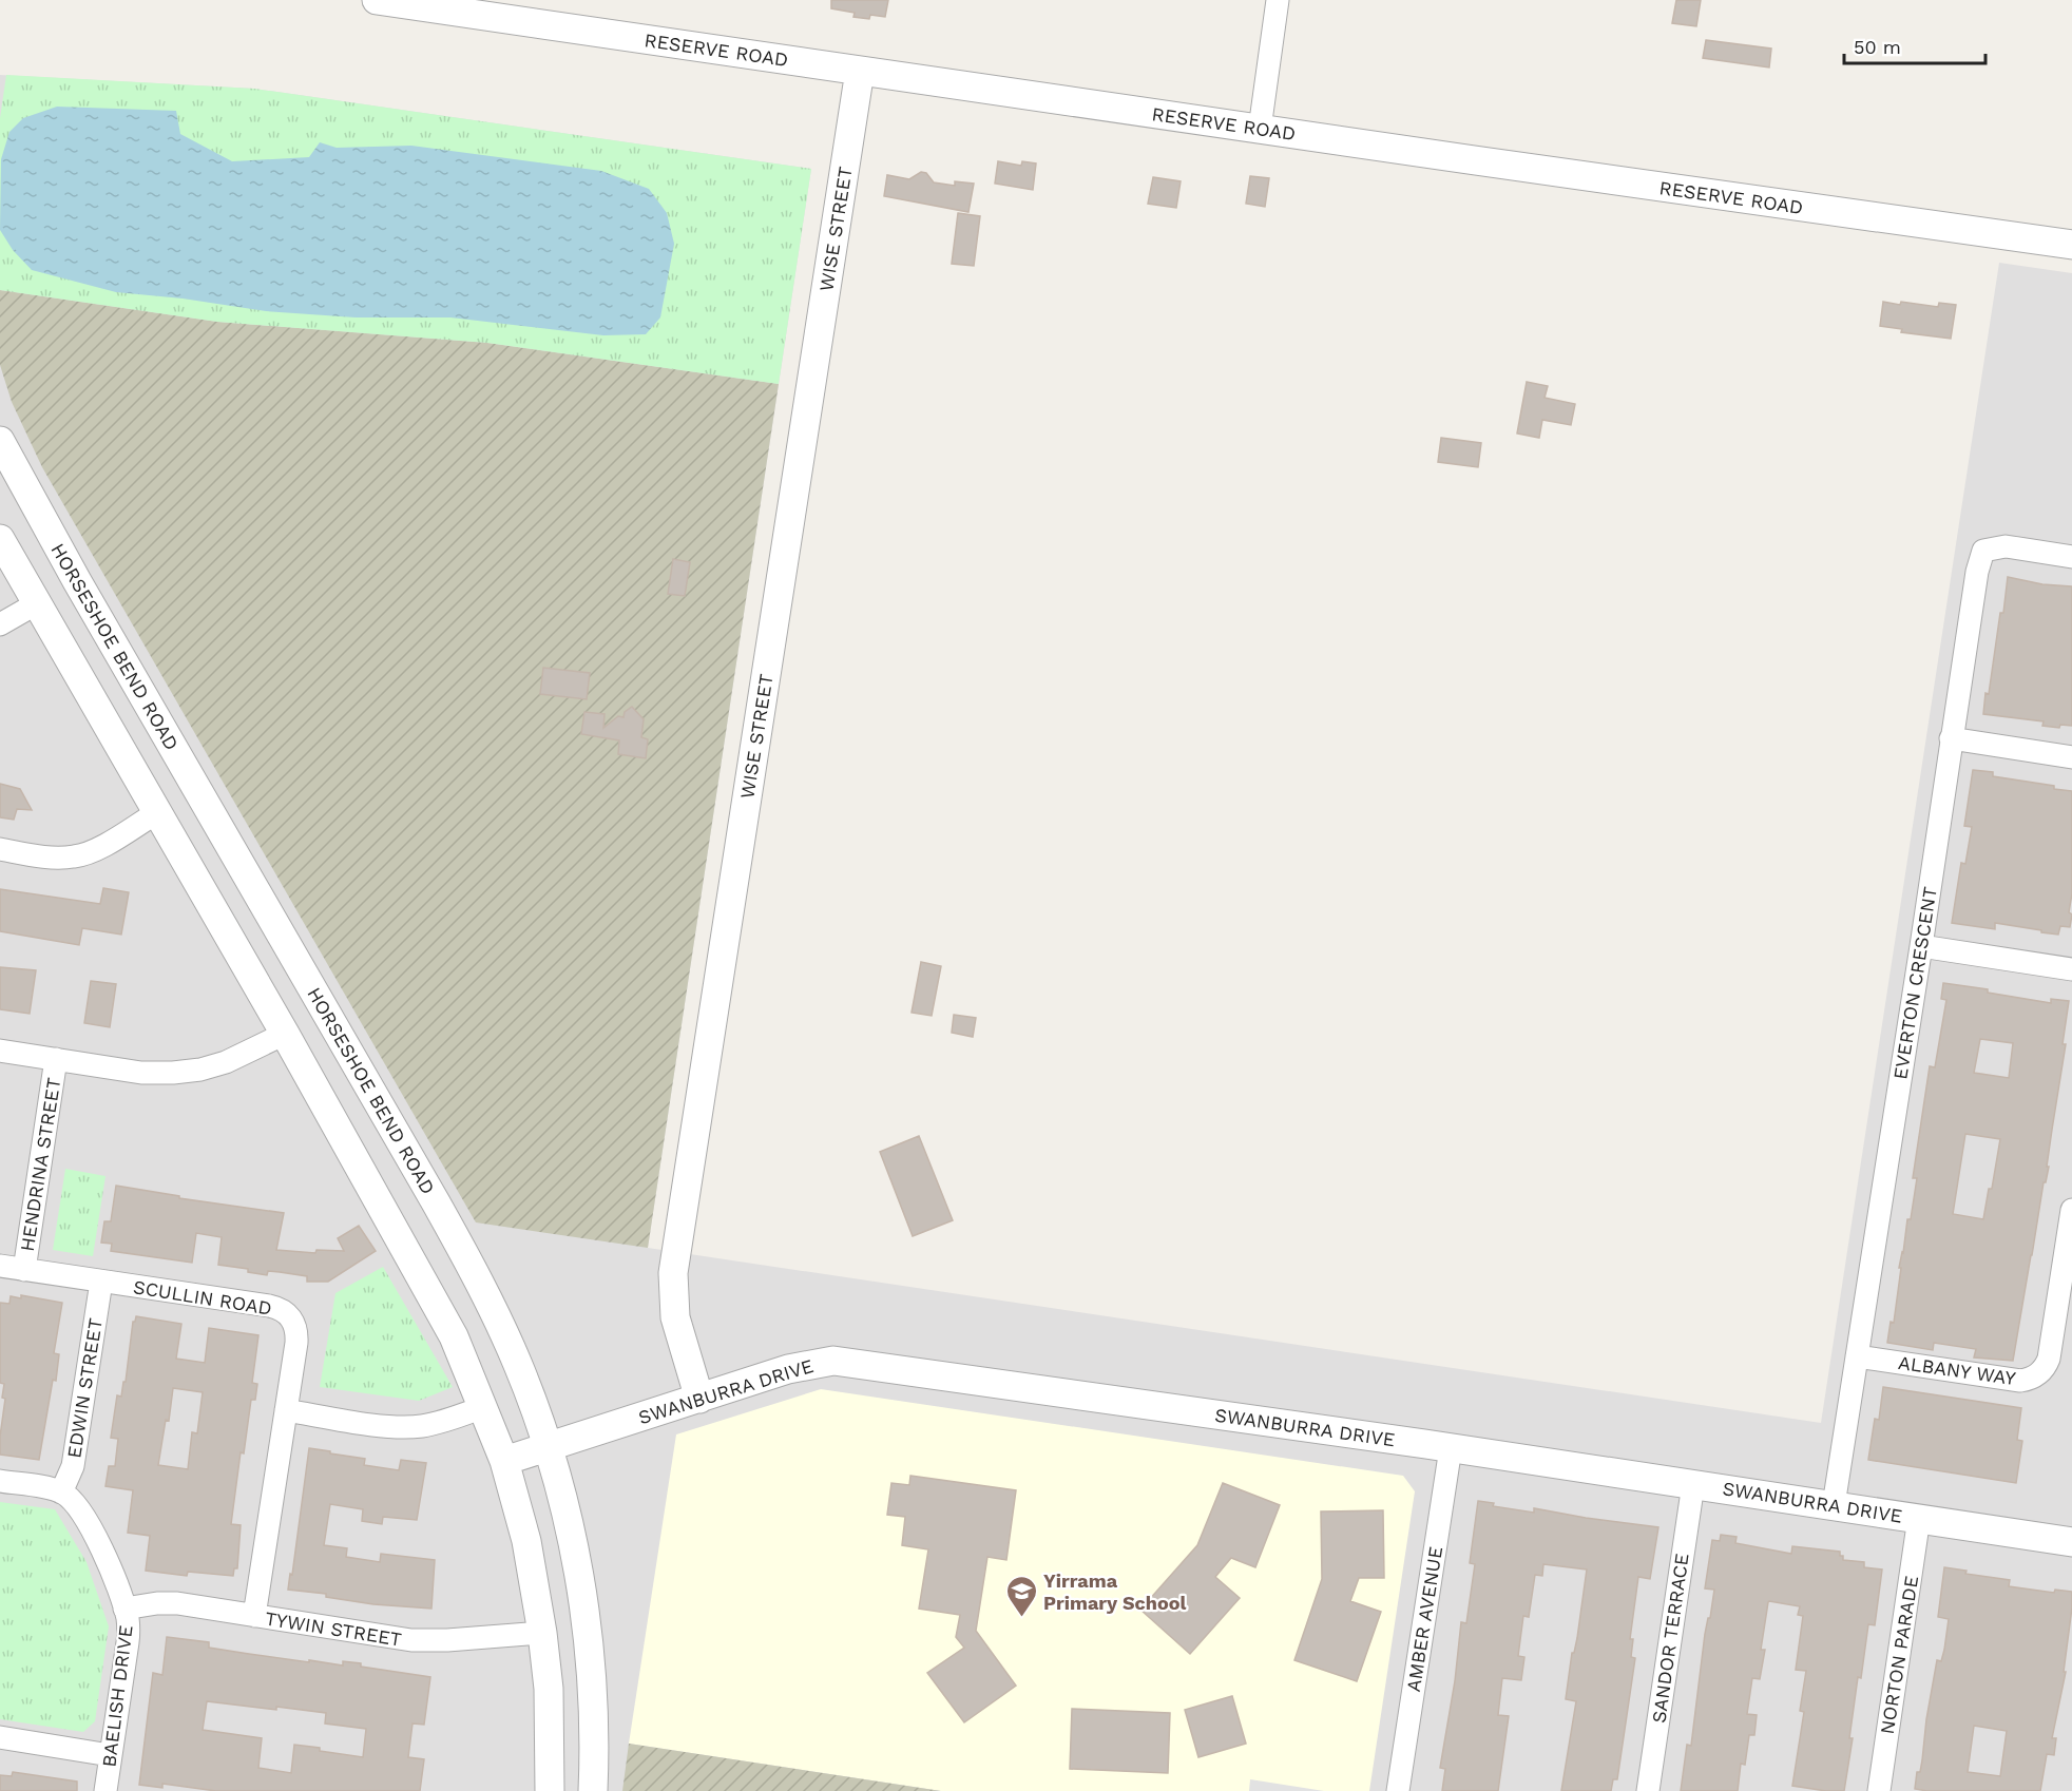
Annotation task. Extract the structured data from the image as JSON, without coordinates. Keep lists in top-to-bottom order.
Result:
{
  "streets": {
    "street": [
      "RESERVE ROAD",
      "WISE STREET",
      "HORSESHOE BEND ROAD",
      "EVERTON CRESCENT",
      "HENDRINA STREET",
      "SCULLIN ROAD",
      "ALBANY WAY",
      "EDWIN STREET",
      "SWANBURRA DRIVE",
      "AMBER AVENUE",
      "TYWIN STREET",
      "SANDOR TERRACE",
      "NORTON PARADE",
      "BAELISH DRIVE"
    ]
  },
  "crossings": [
    ["RESERVE ROAD", "WISE STREET"],
    ["WISE STREET", "SWANBURRA DRIVE"],
    ["HORSESHOE BEND ROAD", "SWANBURRA DRIVE"],
    ["EVERTON CRESCENT", "ALBANY WAY"],
    ["EVERTON CRESCENT", "SWANBURRA DRIVE"],
    ["HENDRINA STREET", "SCULLIN ROAD"],
    ["SCULLIN ROAD", "EDWIN STREET"],
    ["SCULLIN ROAD", "TYWIN STREET"],
    ["EDWIN STREET", "BAELISH DRIVE"],
    ["SWANBURRA DRIVE", "AMBER AVENUE"],
    ["SWANBURRA DRIVE", "SANDOR TERRACE"],
    ["SWANBURRA DRIVE", "NORTON PARADE"],
    ["TYWIN STREET", "BAELISH DRIVE"]
  ],
  "places": {
    "school or university": ["Yirrama Primary School"]
  },
  "scale_bar": "50 m"
}
